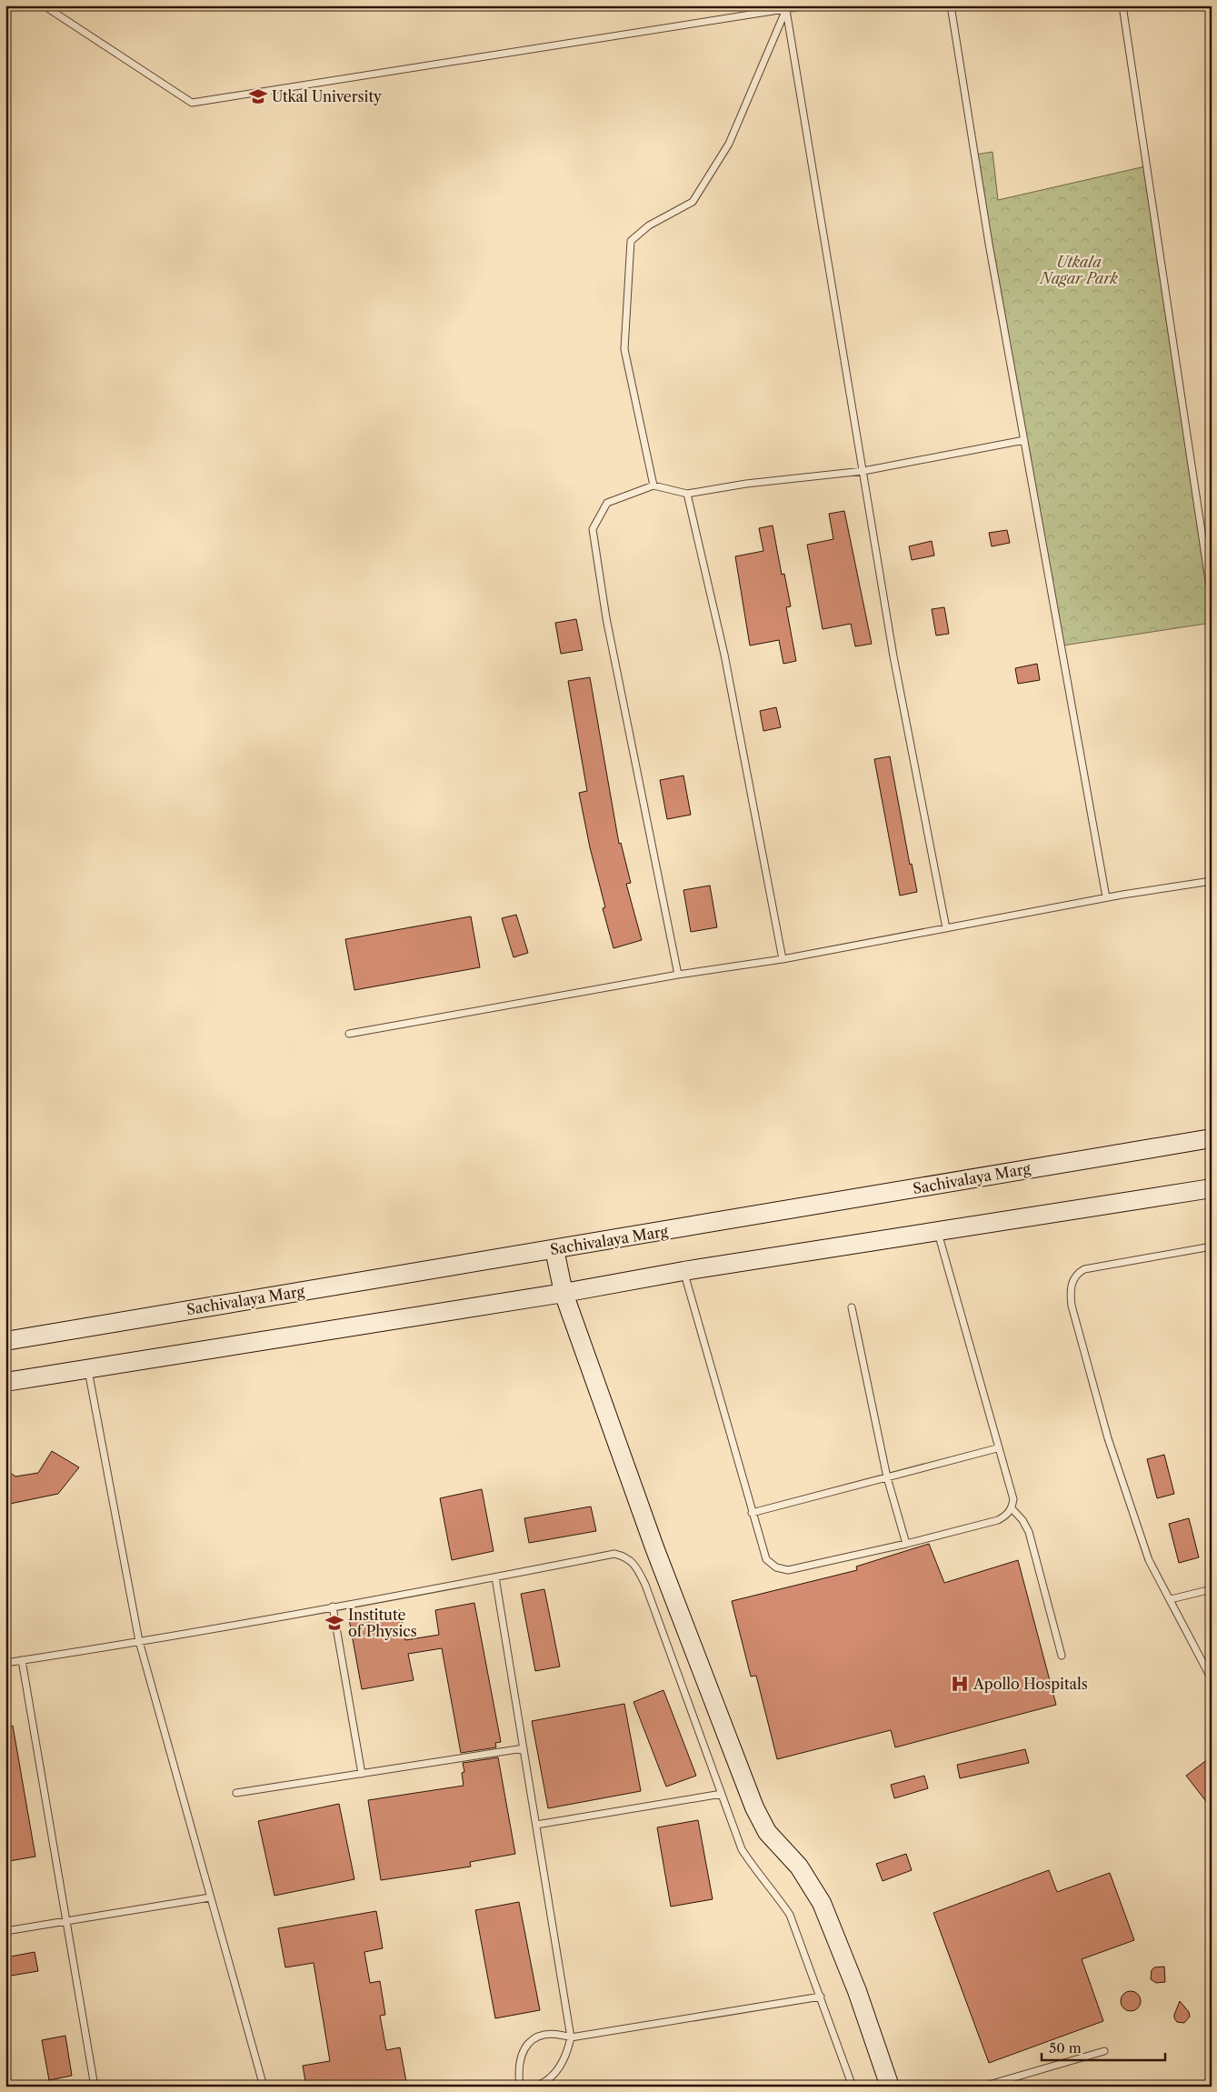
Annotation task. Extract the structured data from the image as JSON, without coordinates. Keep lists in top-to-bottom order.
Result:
{
  "streets": {
    "main road": ["Sachivalaya Marg"]
  },
  "parks": ["Utkala Nagar Park"],
  "places": {
    "school or university": ["Utkal University", "Institute of Physics"],
    "hospital": ["Apollo Hospitals"]
  },
  "scale_bar": "50 m"
}
